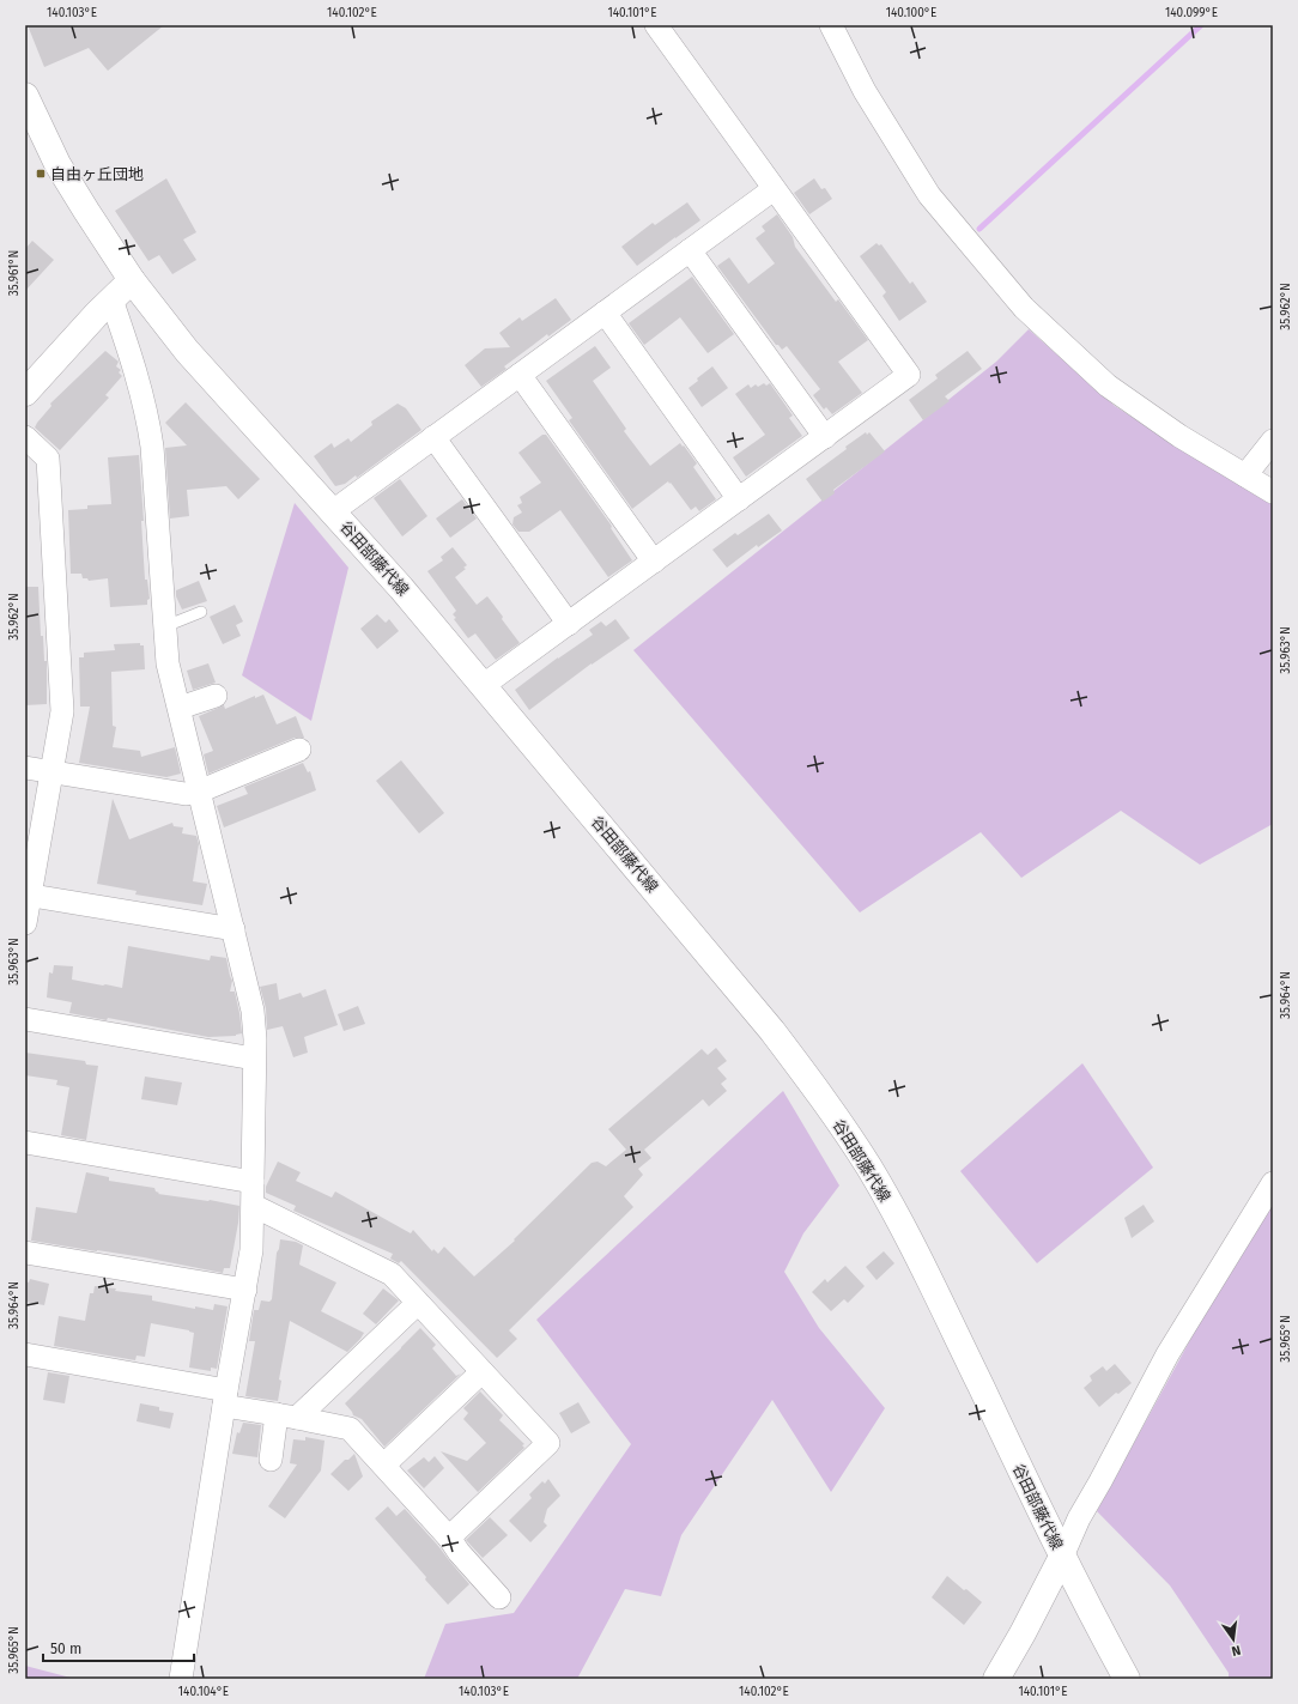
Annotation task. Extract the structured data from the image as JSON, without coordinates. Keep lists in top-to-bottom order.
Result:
{
  "streets": {
    "main road": ["谷田部藤代線"]
  },
  "places": {
    "transit": ["自由ヶ丘団地"]
  },
  "scale_bar": "50 m",
  "north": "bottom",
  "coordinates": [
    "140.103°E",
    "140.102°E",
    "140.101°E",
    "140.100°E",
    "140.099°E",
    "35.961°N",
    "35.962°N",
    "35.963°N",
    "35.964°N",
    "35.965°N",
    "140.104°E"
  ]
}
